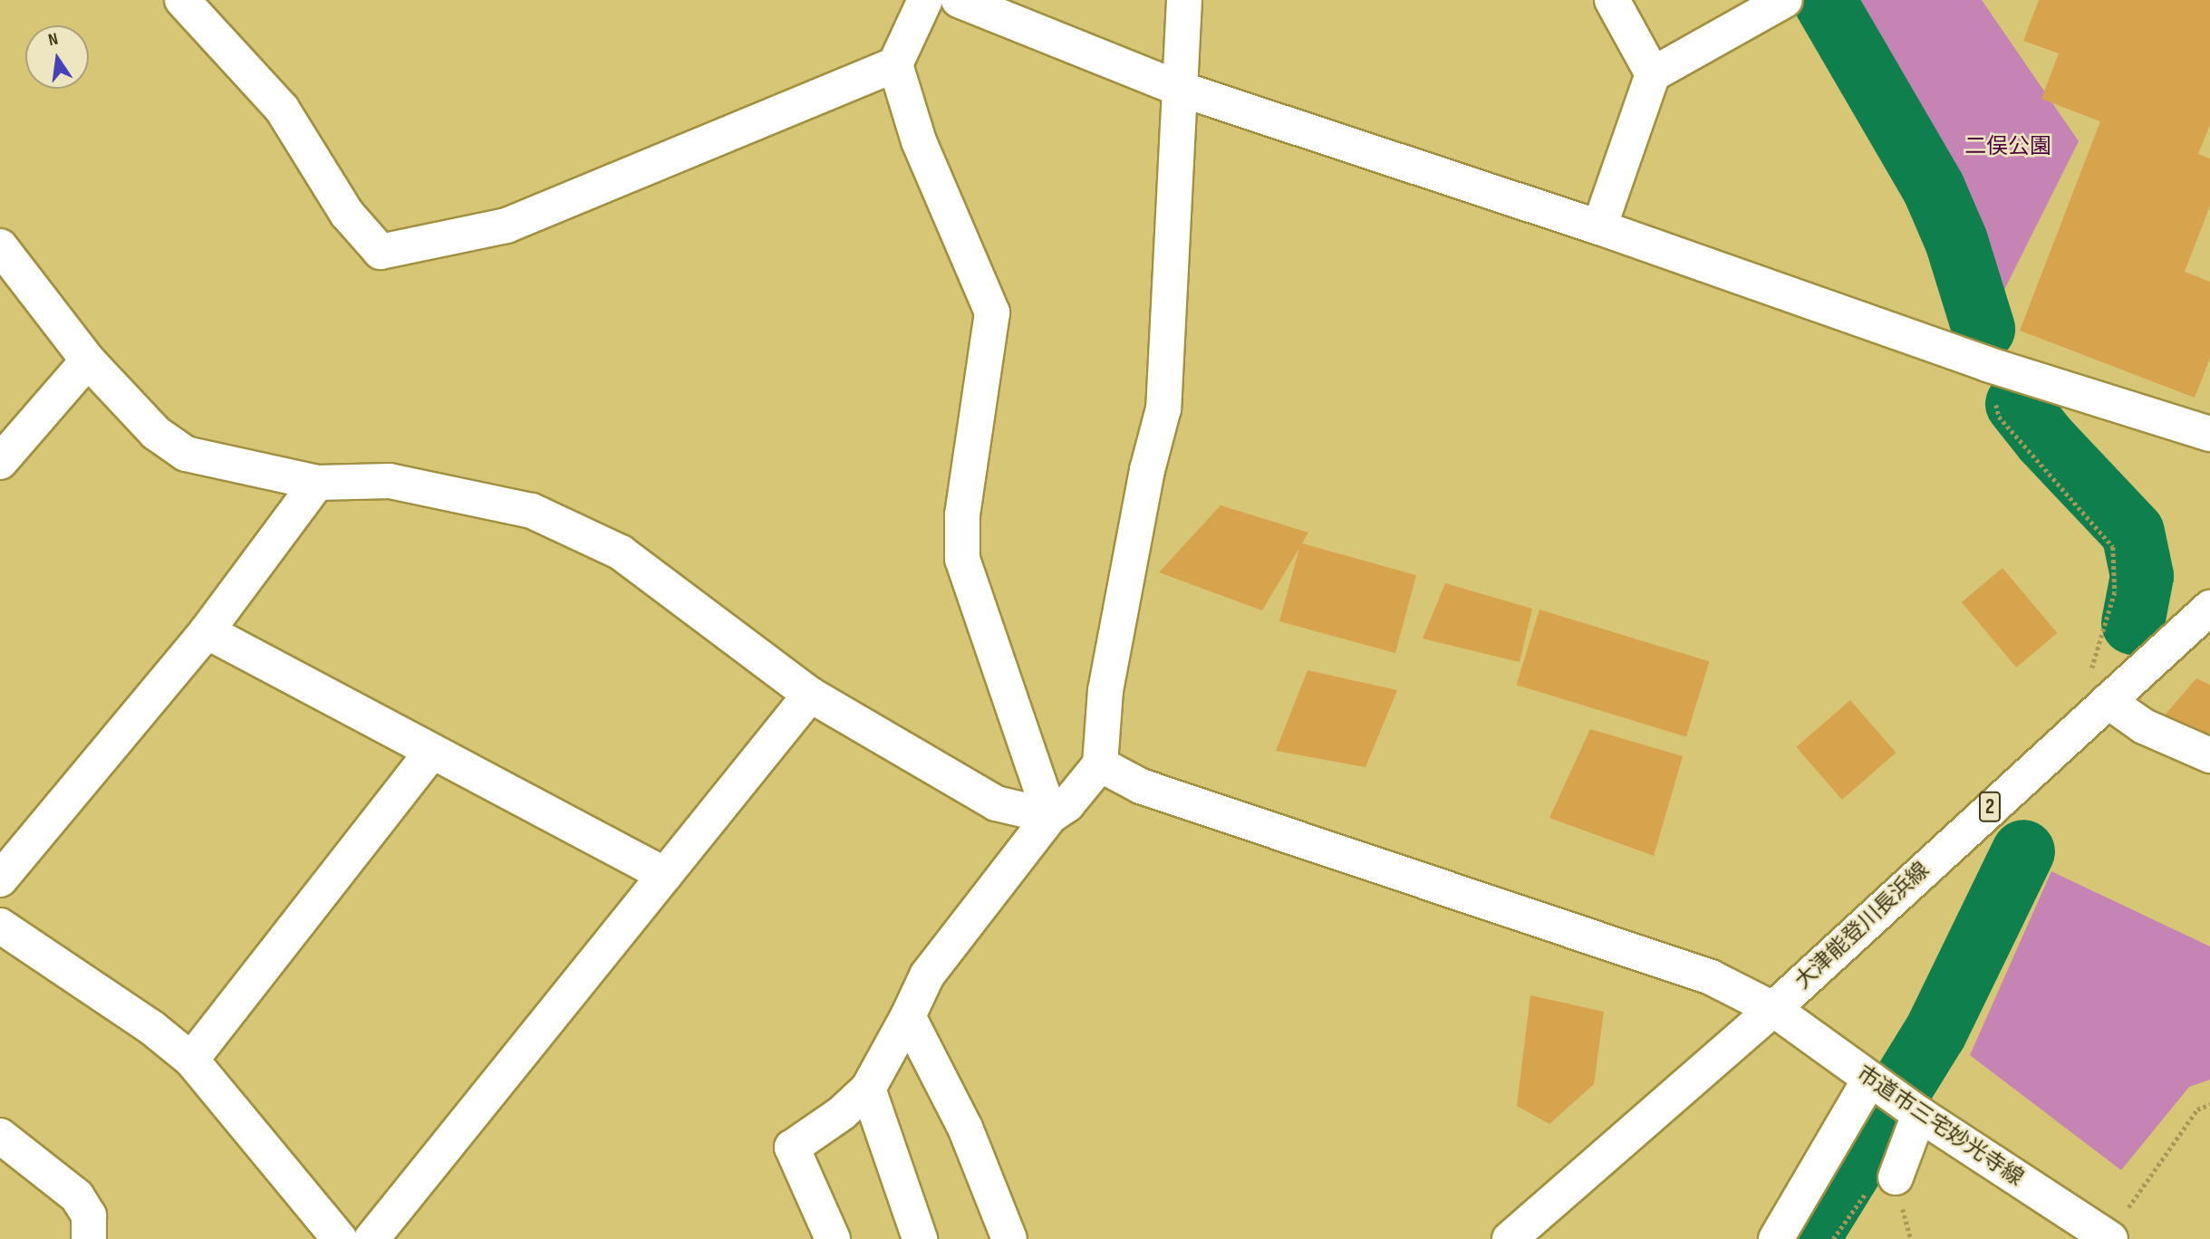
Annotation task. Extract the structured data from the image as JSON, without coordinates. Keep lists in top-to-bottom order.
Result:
{
  "streets": {
    "street": ["2", "大津能登川長浜線", "市道市三宅妙光寺線"]
  },
  "crossings": [
    ["大津能登川長浜線", "市道市三宅妙光寺線"]
  ],
  "parks": ["二俣公園"],
  "north": "top"
}
